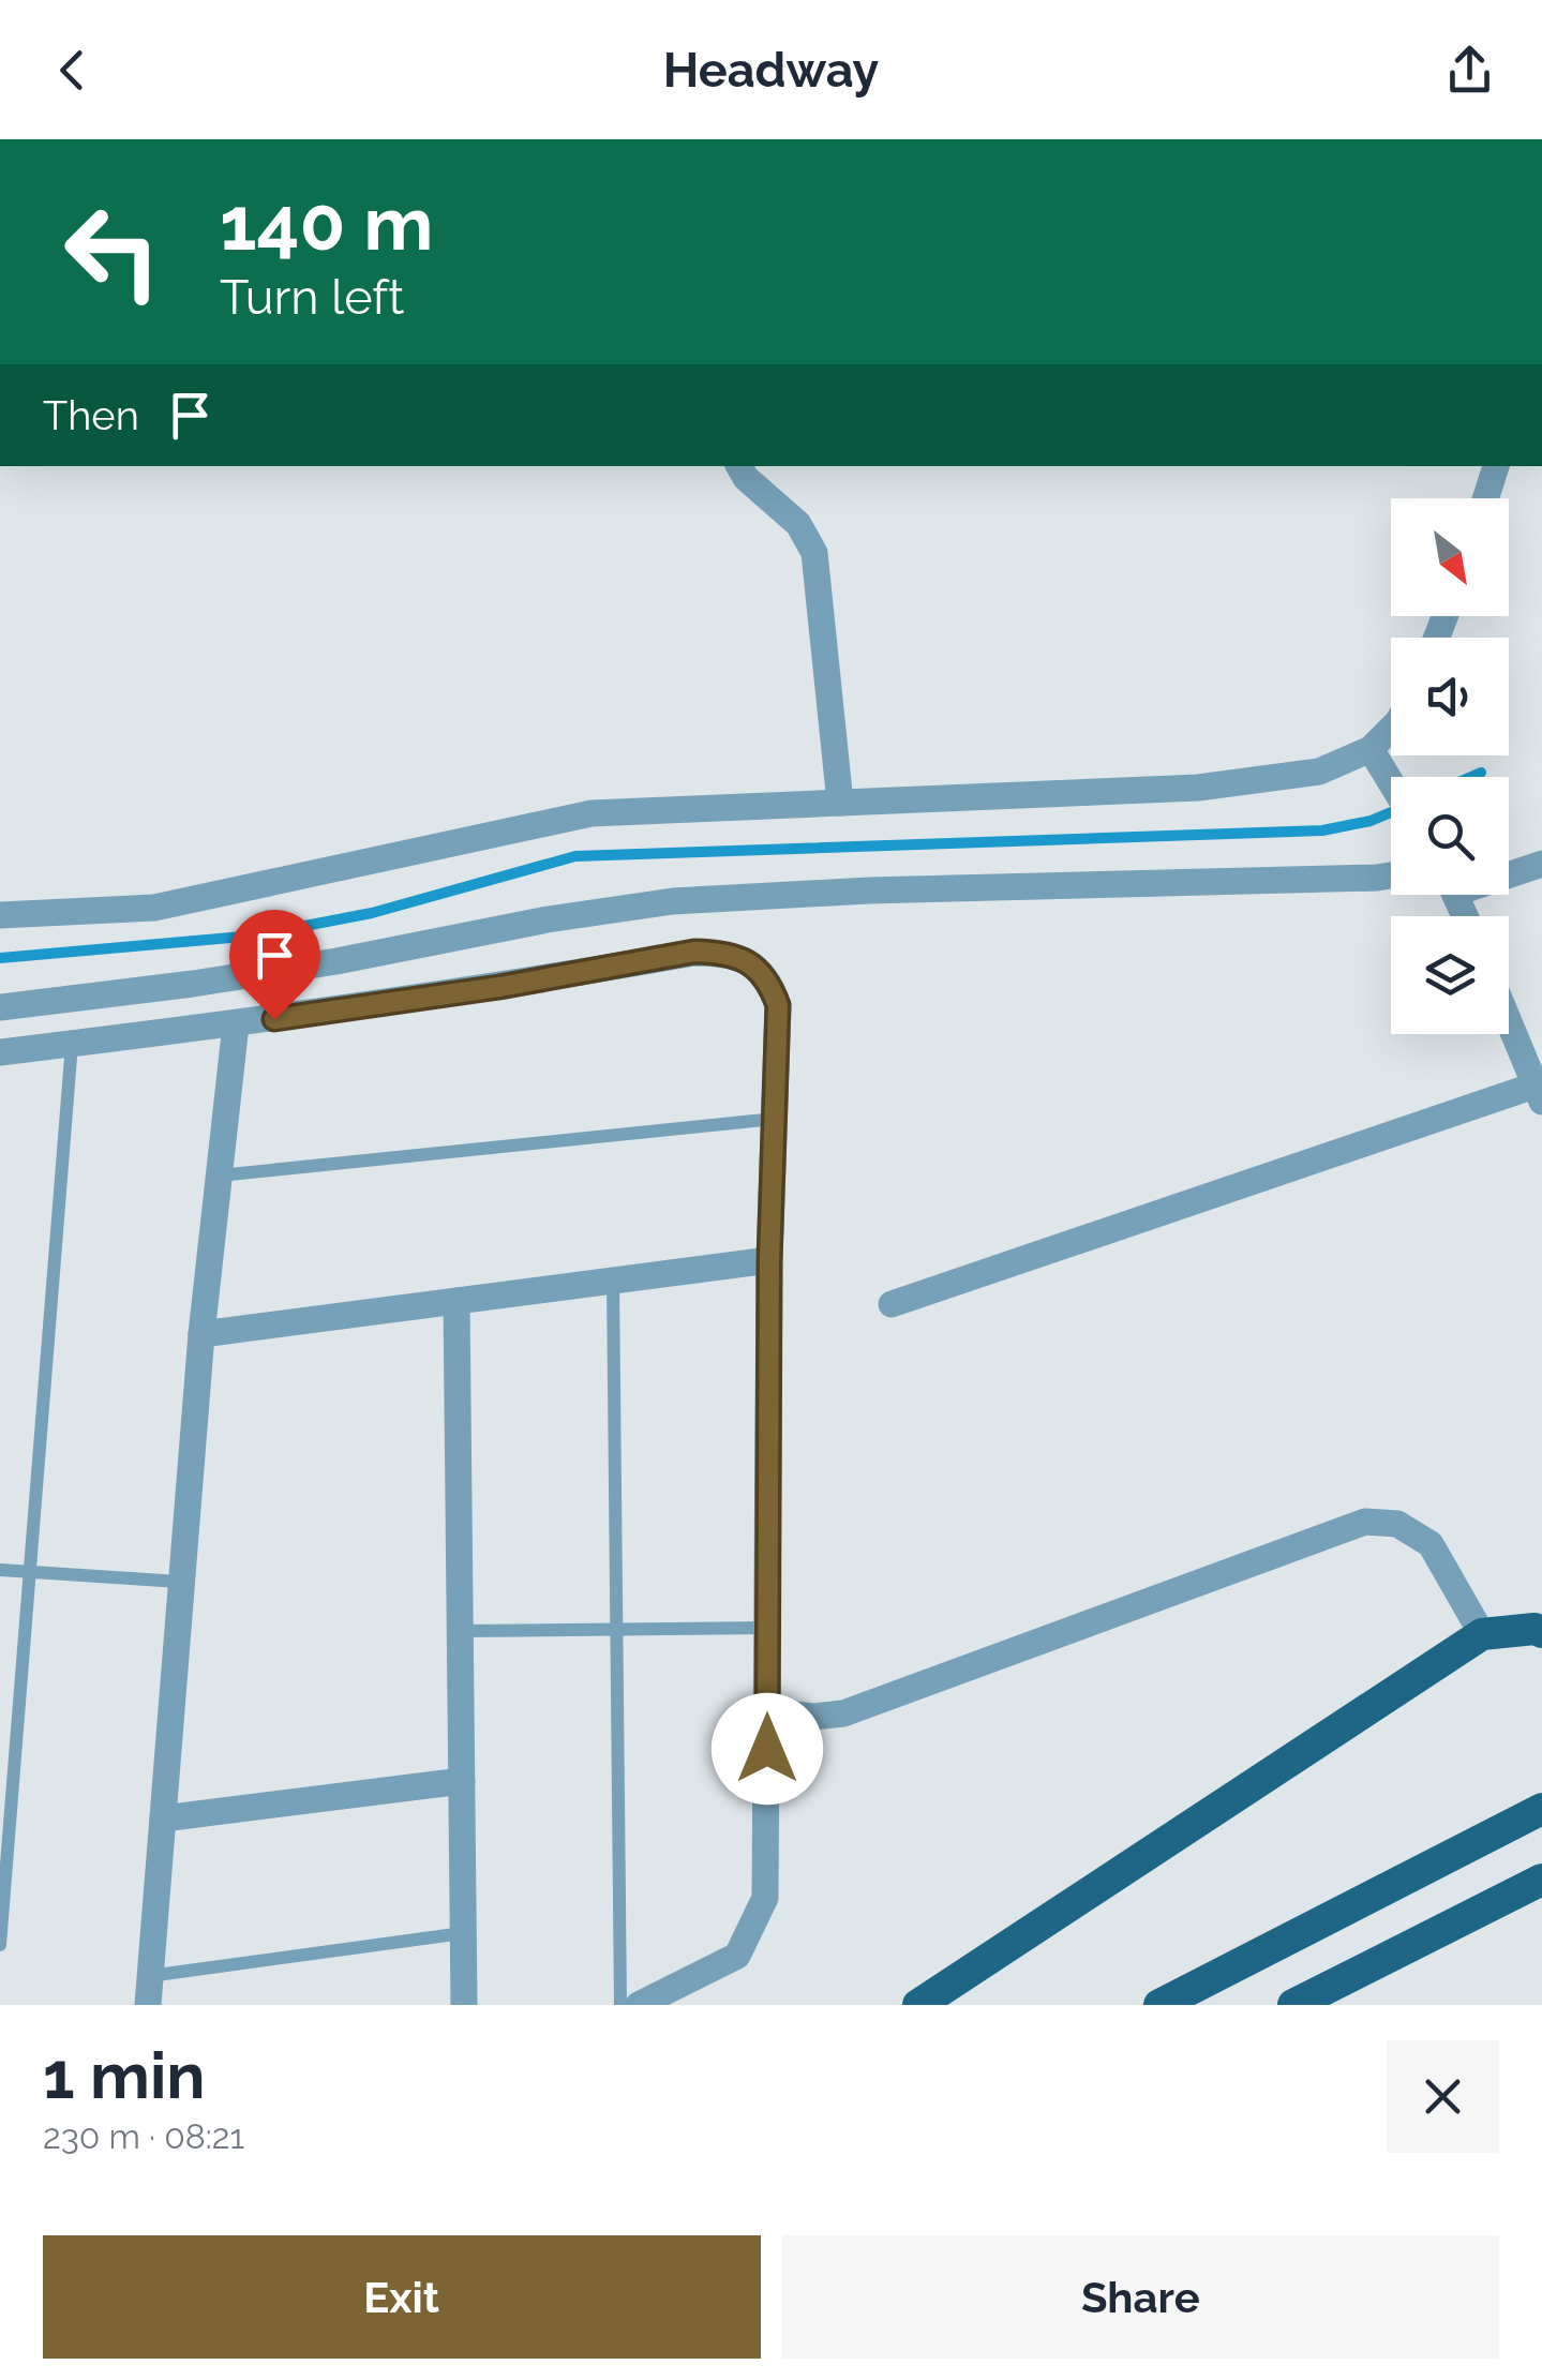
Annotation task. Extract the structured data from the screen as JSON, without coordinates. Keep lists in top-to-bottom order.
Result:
{
  "north": "bottom right",
  "page": {
    "header": "Headway",
    "turn": ["140 m", "Turn left"],
    "then": "Then",
    "heading": ["1 min", "230 m · 08:21"],
    "buttons": ["Exit", "Share"]
  }
}
